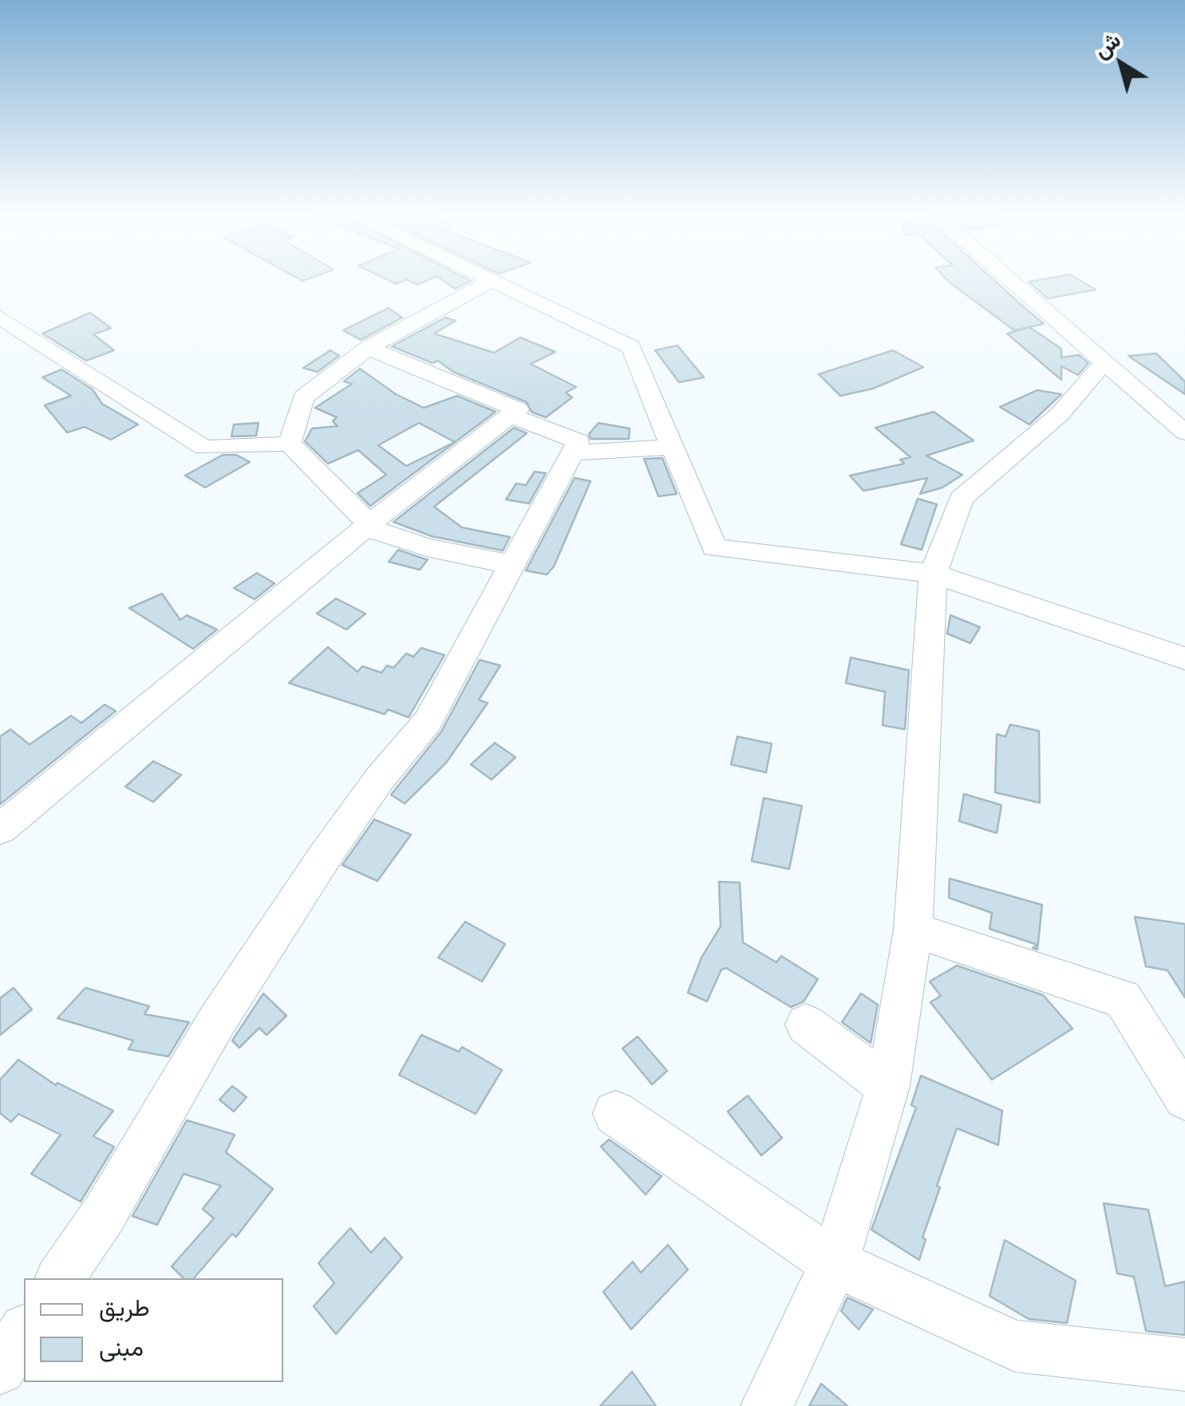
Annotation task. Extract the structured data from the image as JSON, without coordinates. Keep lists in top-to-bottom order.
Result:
{
  "legend": ["طريق", "مبنى"],
  "north": "top left"
}
